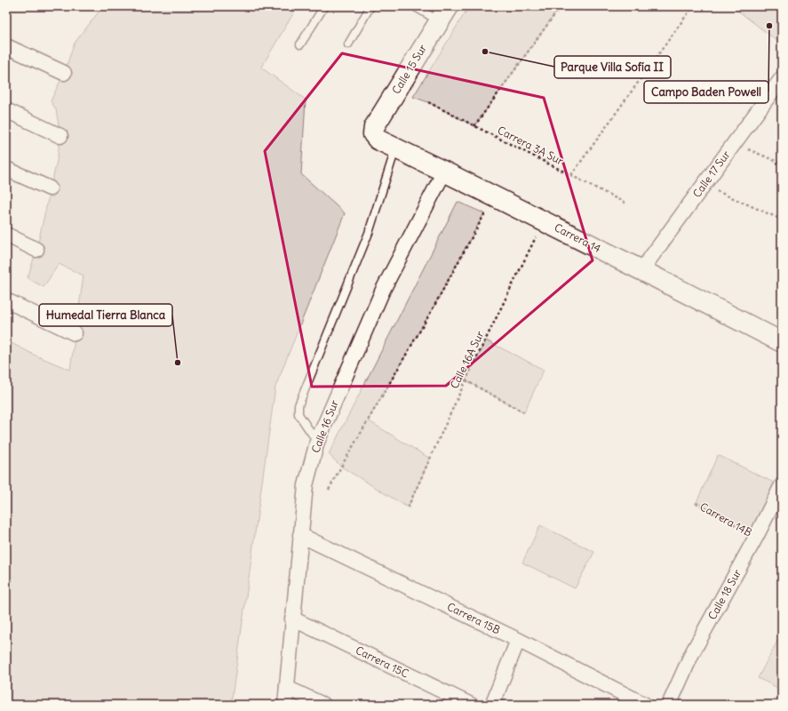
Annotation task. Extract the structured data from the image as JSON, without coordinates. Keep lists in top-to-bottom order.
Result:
{
  "streets": {
    "street": [
      "Calle 15 Sur",
      "Calle 17 Sur",
      "Carrera 14",
      "Calle 16 Sur",
      "Calle 18 Sur",
      "Carrera 15B",
      "Carrera 15C"
    ],
    "path": ["Carrera 3A Sur", "Calle 16A Sur", "Carrera 14B"]
  },
  "crossings": [
    ["Calle 15 Sur", "Carrera 14"],
    ["Calle 17 Sur", "Carrera 14"],
    ["Carrera 14", "Calle 16A Sur"],
    ["Carrera 14", "Calle 16 Sur"],
    ["Calle 16 Sur", "Carrera 15B"],
    ["Calle 16 Sur", "Carrera 15C"],
    ["Carrera 14B", "Calle 18 Sur"]
  ],
  "places": ["Campo Baden Powell", "Parque Villa Sofía II", "Humedal Tierra Blanca"]
}
